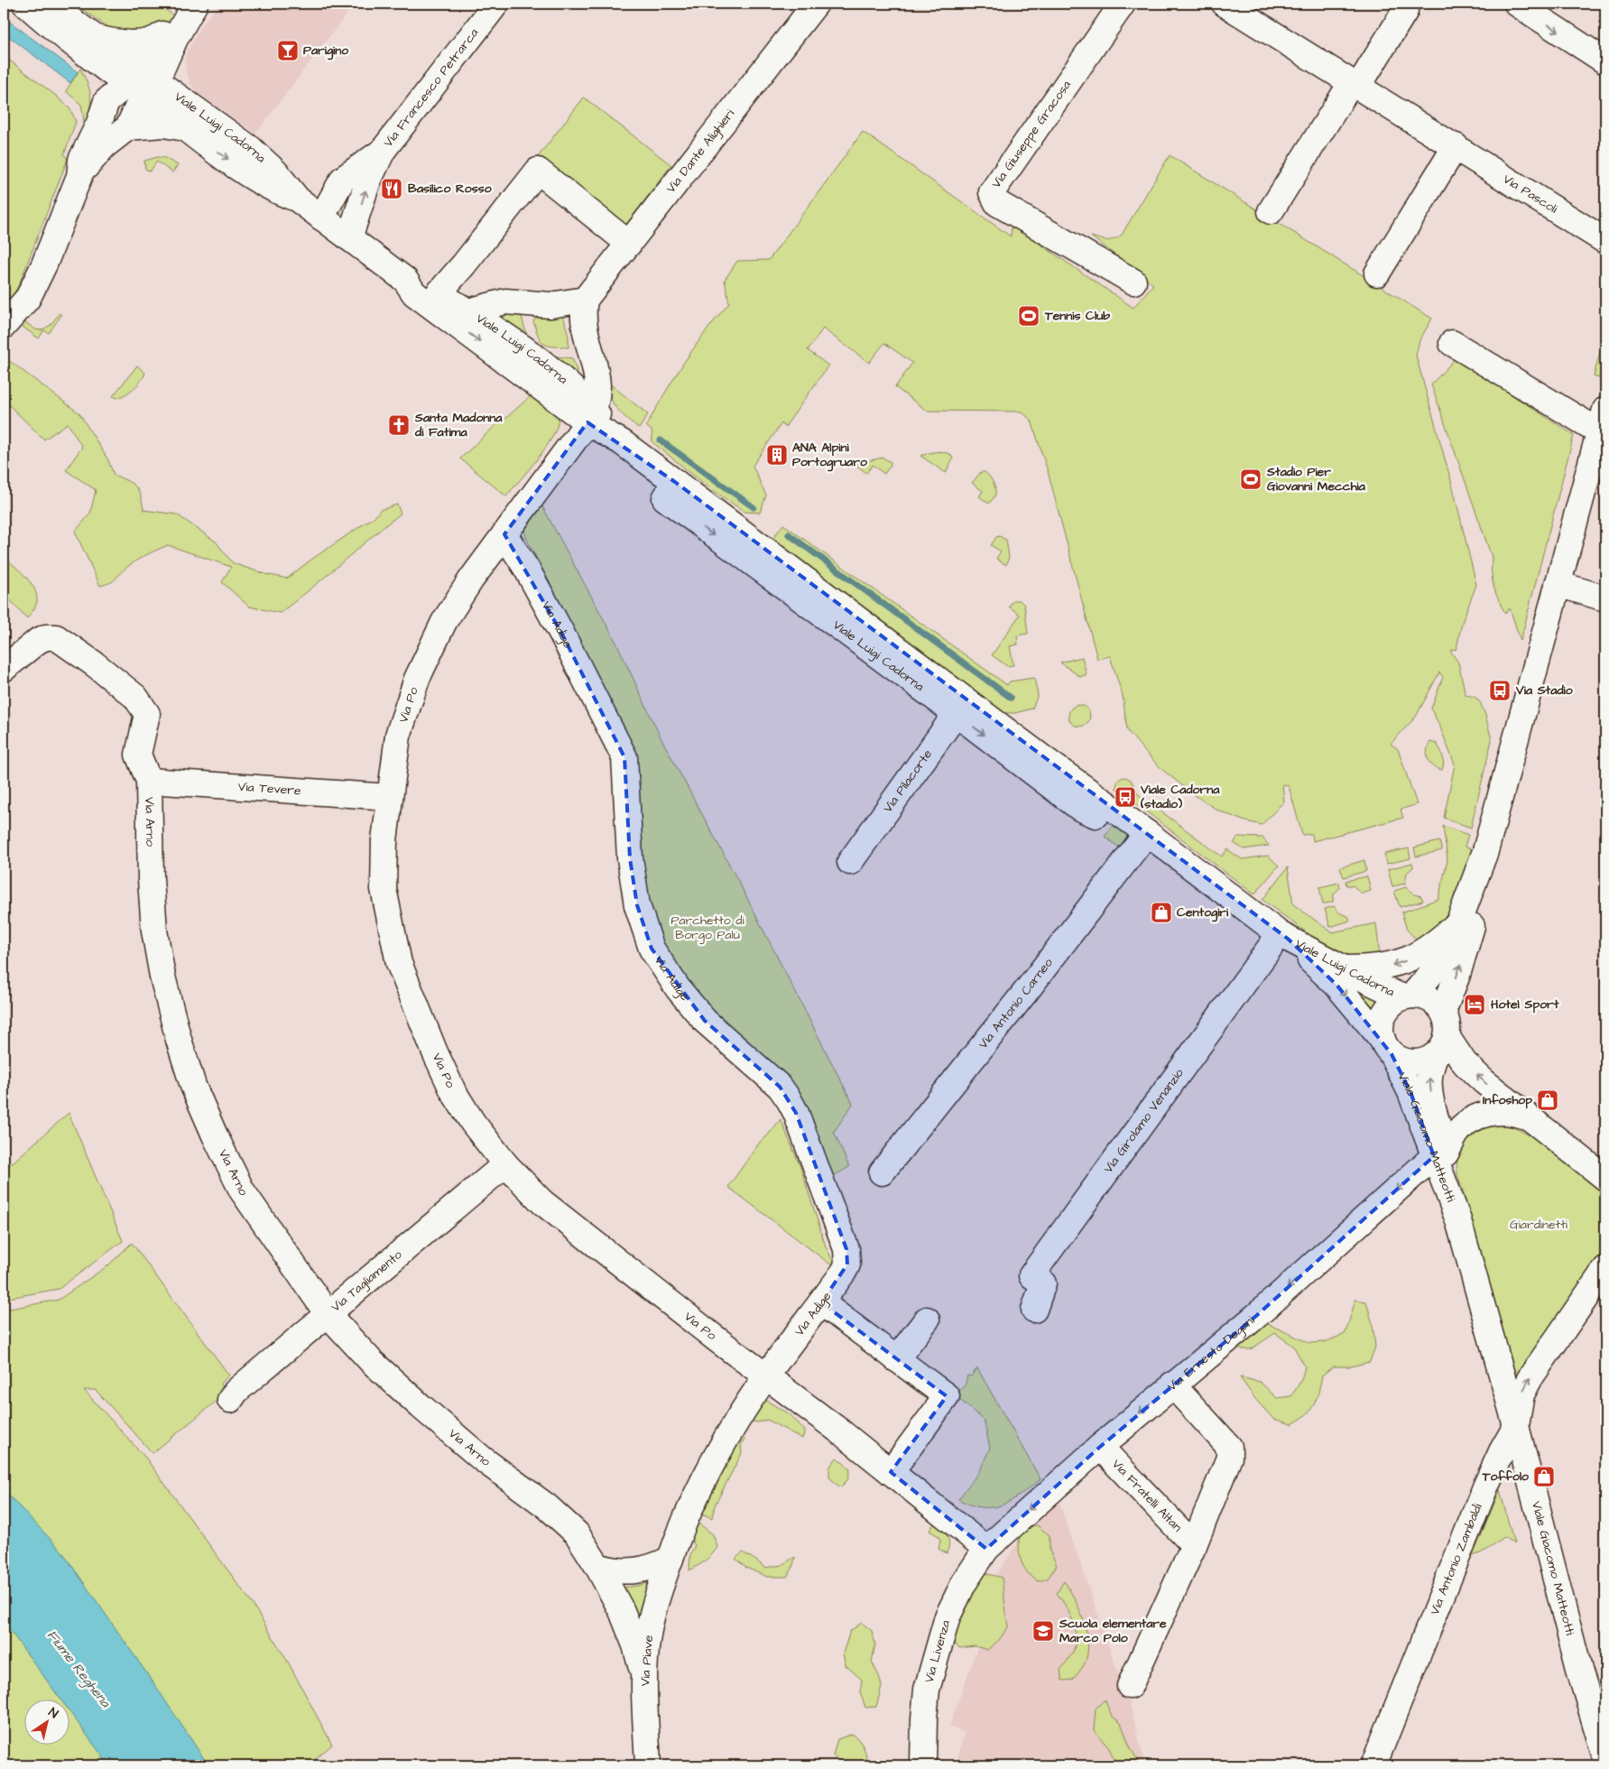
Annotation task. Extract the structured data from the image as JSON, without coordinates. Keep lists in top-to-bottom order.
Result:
{
  "streets": {
    "street": [
      "Via Francesco Petrarca",
      "Viale Luigi Cadorna",
      "Via Giuseppe Gracosa",
      "Via Dante Alighieri",
      "Via Pascoli",
      "Via Adige",
      "Via Po",
      "Via Pilacorte",
      "Via Tevere",
      "Via Arno",
      "Via Antonio Carneo",
      "Via Girolamo Venanzio",
      "Viale Giacomo Matteotti",
      "Via Tagliamento",
      "Via Ernesto Degani",
      "Via Fratelli Altan",
      "Via Antonio Zambaldi",
      "Via Livenza",
      "Via Piave"
    ]
  },
  "crossings": [
    ["Via Francesco Petrarca", "Viale Luigi Cadorna"],
    ["Viale Luigi Cadorna", "Via Po"],
    ["Viale Luigi Cadorna", "Via Pilacorte"],
    ["Viale Luigi Cadorna", "Via Antonio Carneo"],
    ["Viale Luigi Cadorna", "Via Girolamo Venanzio"],
    ["Viale Luigi Cadorna", "Viale Giacomo Matteotti"],
    ["Via Adige", "Via Po"],
    ["Via Adige", "Via Piave"],
    ["Via Po", "Via Tevere"],
    ["Via Po", "Via Tagliamento"],
    ["Via Po", "Via Ernesto Degani"],
    ["Via Po", "Via Livenza"],
    ["Via Po", "Via Piave"],
    ["Via Tevere", "Via Arno"],
    ["Via Arno", "Via Tagliamento"],
    ["Via Arno", "Via Piave"],
    ["Viale Giacomo Matteotti", "Via Ernesto Degani"],
    ["Viale Giacomo Matteotti", "Via Antonio Zambaldi"],
    ["Via Ernesto Degani", "Via Fratelli Altan"],
    ["Via Ernesto Degani", "Via Livenza"]
  ],
  "one_way": ["Via Ernesto Degani"],
  "water": ["Fiume Reghena"],
  "parks": ["Parchetto di Borgo Palù", "Giardinetti"],
  "places": {
    "bar": ["Parigino"],
    "restaurant": ["Basilico Rosso"],
    "sports": ["Tennis Club", "Stadio Pier Giovanni Mecchia"],
    "church": ["Santa Madonna di Fatima"],
    "building": ["ANA Alpini Portogruaro"],
    "bus stop": ["Via Stadio", "Viale Cadorna (stadio)"],
    "shop": ["Centogiri", "Infoshop", "Toffolo"],
    "hotel": ["Hotel Sport"],
    "school or university": ["Scuola elementare Marco Polo"]
  },
  "north": "top right"
}
